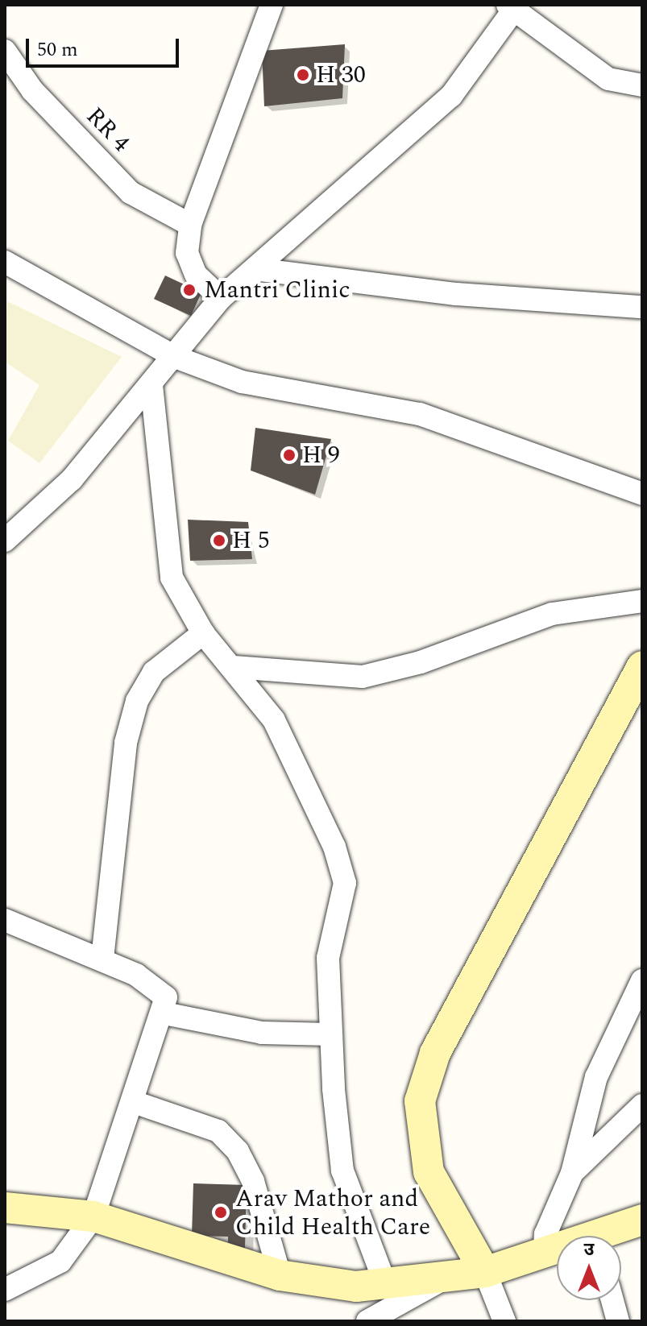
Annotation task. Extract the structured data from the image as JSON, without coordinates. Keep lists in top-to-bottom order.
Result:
{
  "streets": {
    "street": ["RR 4"]
  },
  "places": [
    "H 30",
    "Mantri Clinic",
    "H 9",
    "H 5",
    "Arav Mathor and Child Health Care"
  ],
  "scale_bar": "50 m",
  "north": "top"
}
